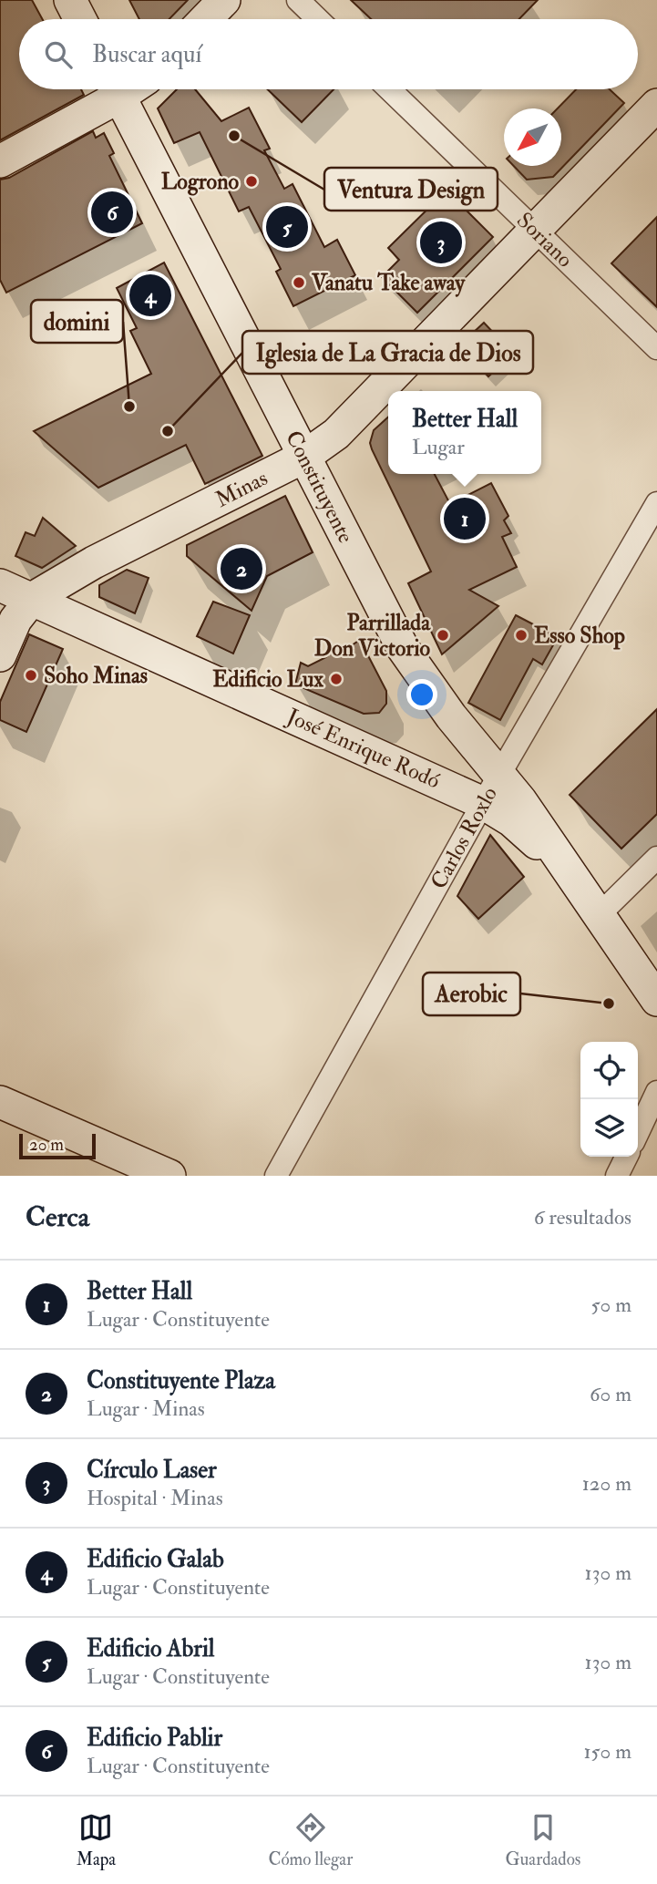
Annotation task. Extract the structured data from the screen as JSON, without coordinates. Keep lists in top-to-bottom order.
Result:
{
  "streets": {
    "street": [
      "Soriano",
      "Constituyente",
      "Minas",
      "José Enrique Rodó",
      "Carlos Roxlo"
    ]
  },
  "crossings": [
    ["Soriano", "Minas"],
    ["Constituyente", "Minas"],
    ["Constituyente", "José Enrique Rodó"],
    ["Constituyente", "Carlos Roxlo"],
    ["Minas", "José Enrique Rodó"],
    ["José Enrique Rodó", "Carlos Roxlo"]
  ],
  "places": [
    "Ventura Design",
    "Logrono",
    "Vanatu Take away",
    "domini",
    "Iglesia de La Gracia de Dios",
    "Parrillada Don Victorio",
    "Esso Shop",
    "Soho Minas",
    "Edificio Lux",
    "Aerobic"
  ],
  "scale_bar": "20 m",
  "north": "bottom left",
  "page": {
    "search": "Buscar aquí",
    "pins": [
      "6",
      "5",
      "3",
      "4",
      "1",
      "2"
    ],
    "popup": ["Better Hall", "Lugar"],
    "scale": "20 m",
    "heading": ["Cerca", "6 resultados"],
    "list": [
      {
        "mark": "1",
        "name": "Better Hall",
        "note": "Lugar · Constituyente",
        "value": "50 m"
      },
      {
        "mark": "2",
        "name": "Constituyente Plaza",
        "note": "Lugar · Minas",
        "value": "60 m"
      },
      {
        "mark": "3",
        "name": "Círculo Laser",
        "note": "Hospital · Minas",
        "value": "120 m"
      },
      {
        "mark": "4",
        "name": "Edificio Galab",
        "note": "Lugar · Constituyente",
        "value": "130 m"
      },
      {
        "mark": "5",
        "name": "Edificio Abril",
        "note": "Lugar · Constituyente",
        "value": "130 m"
      },
      {
        "mark": "6",
        "name": "Edificio Pablir",
        "note": "Lugar · Constituyente",
        "value": "150 m"
      }
    ],
    "nav": ["Mapa", "Cómo llegar", "Guardados"]
  }
}
